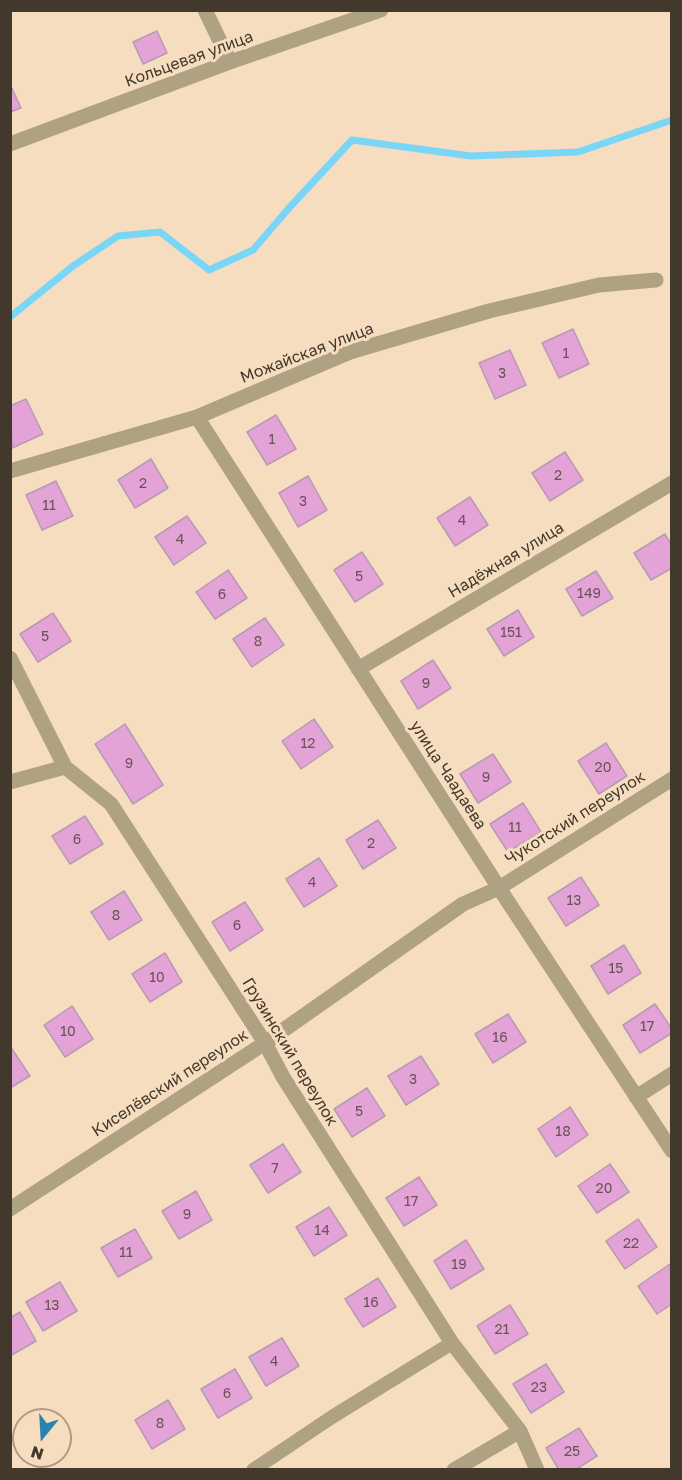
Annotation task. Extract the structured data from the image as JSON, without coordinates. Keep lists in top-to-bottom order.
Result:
{
  "streets": {
    "street": [
      "Кольцевая улица",
      "Можайская улица",
      "Надёжная улица",
      "улица Чаадаева",
      "Чукотский переулок",
      "Грузинский переулок",
      "Киселёвский переулок"
    ]
  },
  "crossings": [
    ["Можайская улица", "улица Чаадаева"],
    ["Надёжная улица", "улица Чаадаева"],
    ["улица Чаадаева", "Чукотский переулок"],
    ["улица Чаадаева", "Киселёвский переулок"],
    ["Чукотский переулок", "Киселёвский переулок"],
    ["Грузинский переулок", "Киселёвский переулок"]
  ],
  "house_numbers": [
    "1",
    "3",
    "1",
    "2",
    "2",
    "3",
    "11",
    "4",
    "4",
    "5",
    "149",
    "6",
    "151",
    "5",
    "8",
    "9",
    "12",
    "9",
    "20",
    "9",
    "11",
    "6",
    "2",
    "4",
    "13",
    "8",
    "6",
    "15",
    "10",
    "17",
    "10",
    "16",
    "3",
    "5",
    "18",
    "7",
    "20",
    "17",
    "9",
    "14",
    "22",
    "11",
    "19",
    "16",
    "13",
    "21",
    "4",
    "23",
    "6",
    "8",
    "25"
  ],
  "north": "bottom"
}
